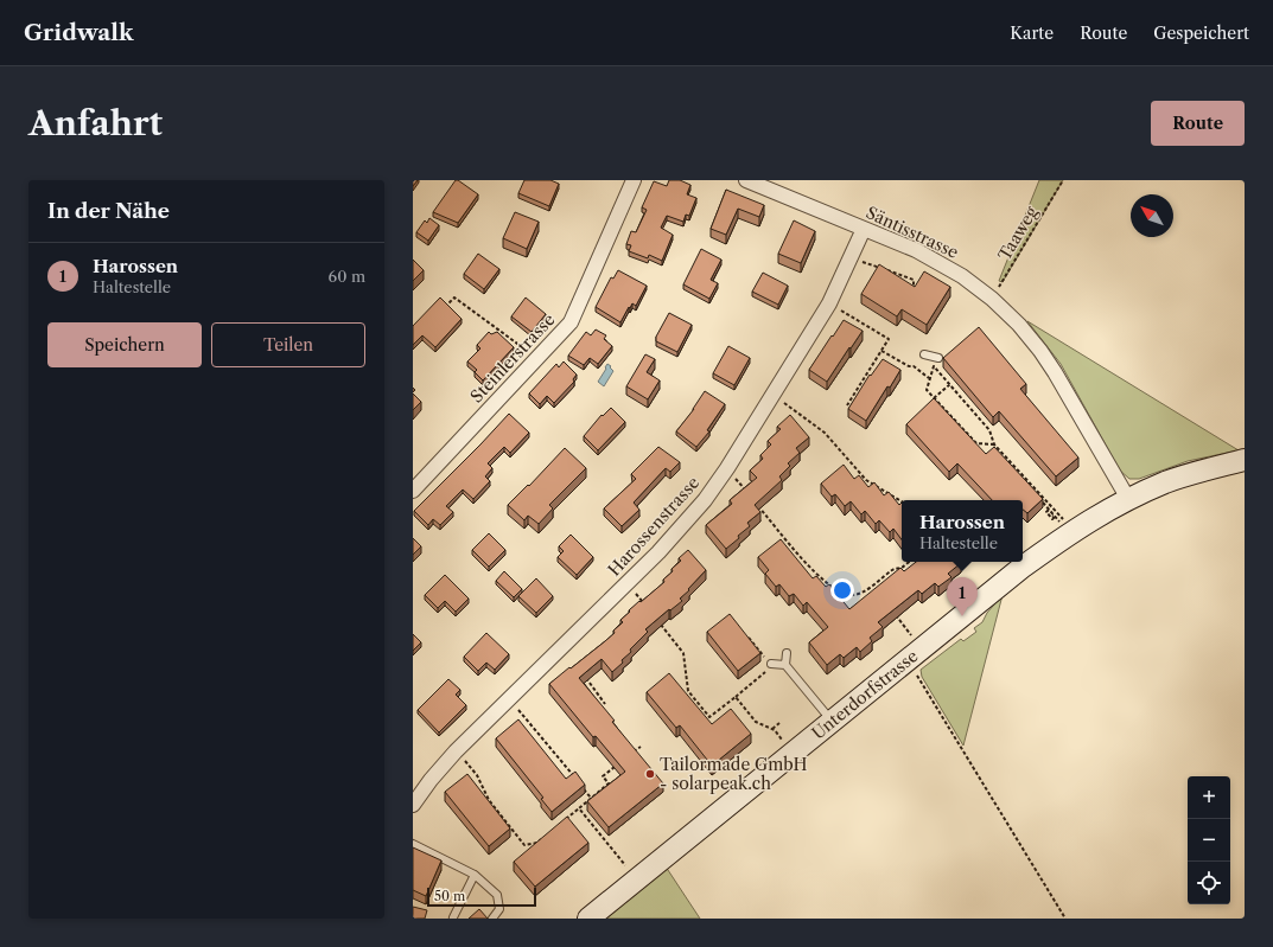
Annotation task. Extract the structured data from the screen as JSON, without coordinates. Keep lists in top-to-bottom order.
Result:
{
  "streets": {
    "street": [
      "Säntisstrasse",
      "Steinlerstrasse",
      "Harossenstrasse",
      "Unterdorfstrasse"
    ],
    "path": ["Taaweg"]
  },
  "crossings": [
    ["Säntisstrasse", "Taaweg"],
    ["Säntisstrasse", "Harossenstrasse"],
    ["Säntisstrasse", "Unterdorfstrasse"]
  ],
  "places": ["Tailormade GmbH - solarpeak.ch"],
  "scale_bar": "50 m",
  "north": "top left",
  "page": {
    "header": "Gridwalk",
    "nav": ["Karte", "Route", "Gespeichert"],
    "buttons": [
      "Route",
      ["Speichern", "Teilen"]
    ],
    "title": "Anfahrt",
    "heading": "In der Nähe",
    "list": [
      {
        "mark": "1",
        "name": "Harossen",
        "note": "Haltestelle",
        "value": "60 m"
      }
    ],
    "popup": ["Harossen", "Haltestelle"],
    "pins": "1",
    "map_buttons": ["+", "−"],
    "scale": "50 m"
  }
}
